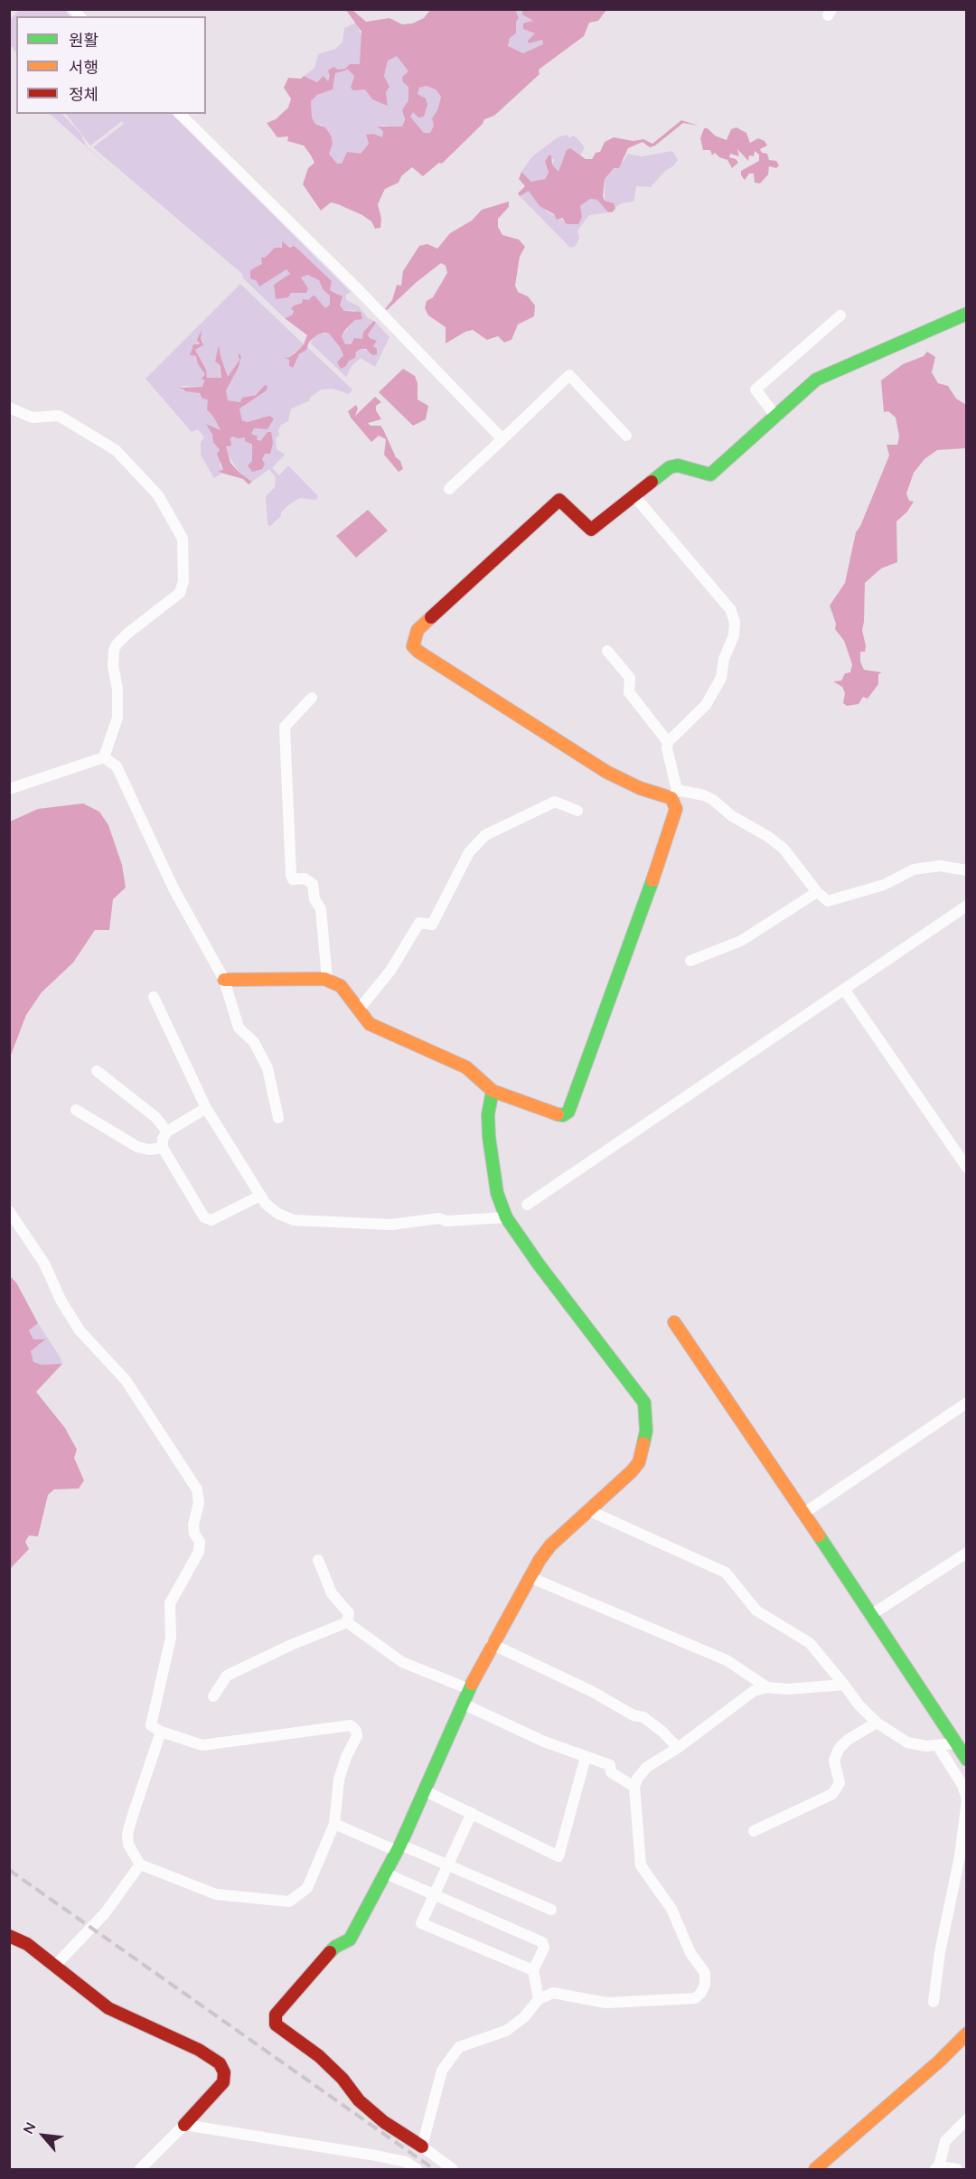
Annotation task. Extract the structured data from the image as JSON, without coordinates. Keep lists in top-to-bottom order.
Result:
{
  "legend": ["원활", "서행", "정체"],
  "north": "top left"
}
